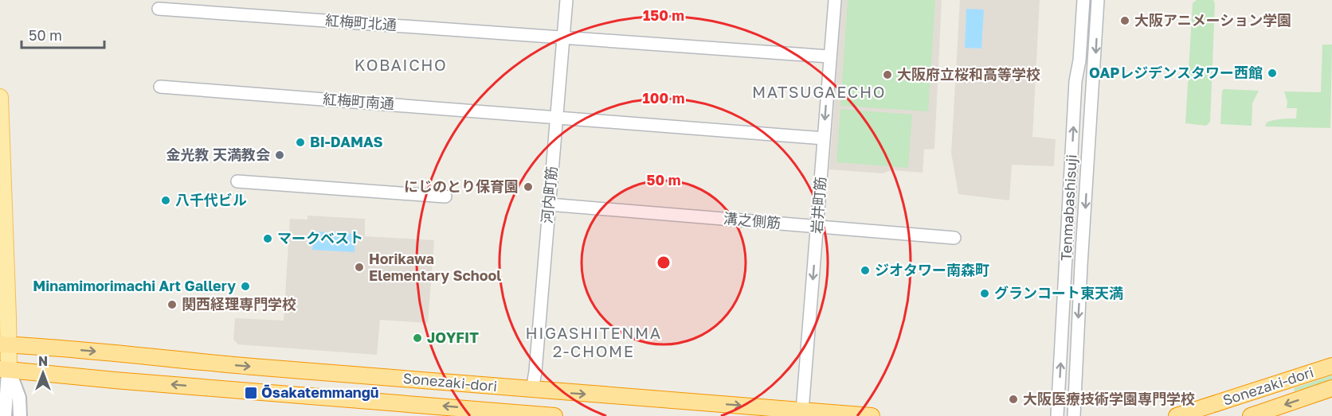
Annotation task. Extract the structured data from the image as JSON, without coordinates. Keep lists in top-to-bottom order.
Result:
{
  "streets": {
    "highway": ["Sonezaki-dori"],
    "street": [
      "紅梅町北通",
      "紅梅町南通",
      "河内町筋",
      "岩井町筋",
      "Tenmabashisuji",
      "溝之側筋"
    ]
  },
  "crossings": [
    ["紅梅町北通", "河内町筋"],
    ["紅梅町北通", "岩井町筋"],
    ["紅梅町南通", "河内町筋"],
    ["紅梅町南通", "岩井町筋"],
    ["河内町筋", "溝之側筋"],
    ["河内町筋", "Sonezaki-dori"],
    ["岩井町筋", "溝之側筋"],
    ["岩井町筋", "Sonezaki-dori"]
  ],
  "one_way": ["岩井町筋"],
  "districts": ["KOBAICHO", "MATSUGAECHO", "HIGASHITENMA 2-CHOME"],
  "places": {
    "other": [
      "大阪アニメーション学園",
      "OAPレジデンスタワー西館",
      "大阪府立桜和高等学校",
      "BI-DAMAS",
      "金光教 天満教会",
      "にじのとり保育園",
      "八千代ビル",
      "マークベスト",
      "Horikawa Elementary School",
      "ジオタワー南森町",
      "Minamimorimachi Art Gallery",
      "グランコート東天満",
      "関西経理専門学校",
      "JOYFIT",
      "大阪医療技術学園専門学校"
    ],
    "transit": ["Ōsakatemmangū"]
  },
  "scale_bar": "50 m",
  "north": "top",
  "rings": ["150 m", "100 m", "50 m"]
}
